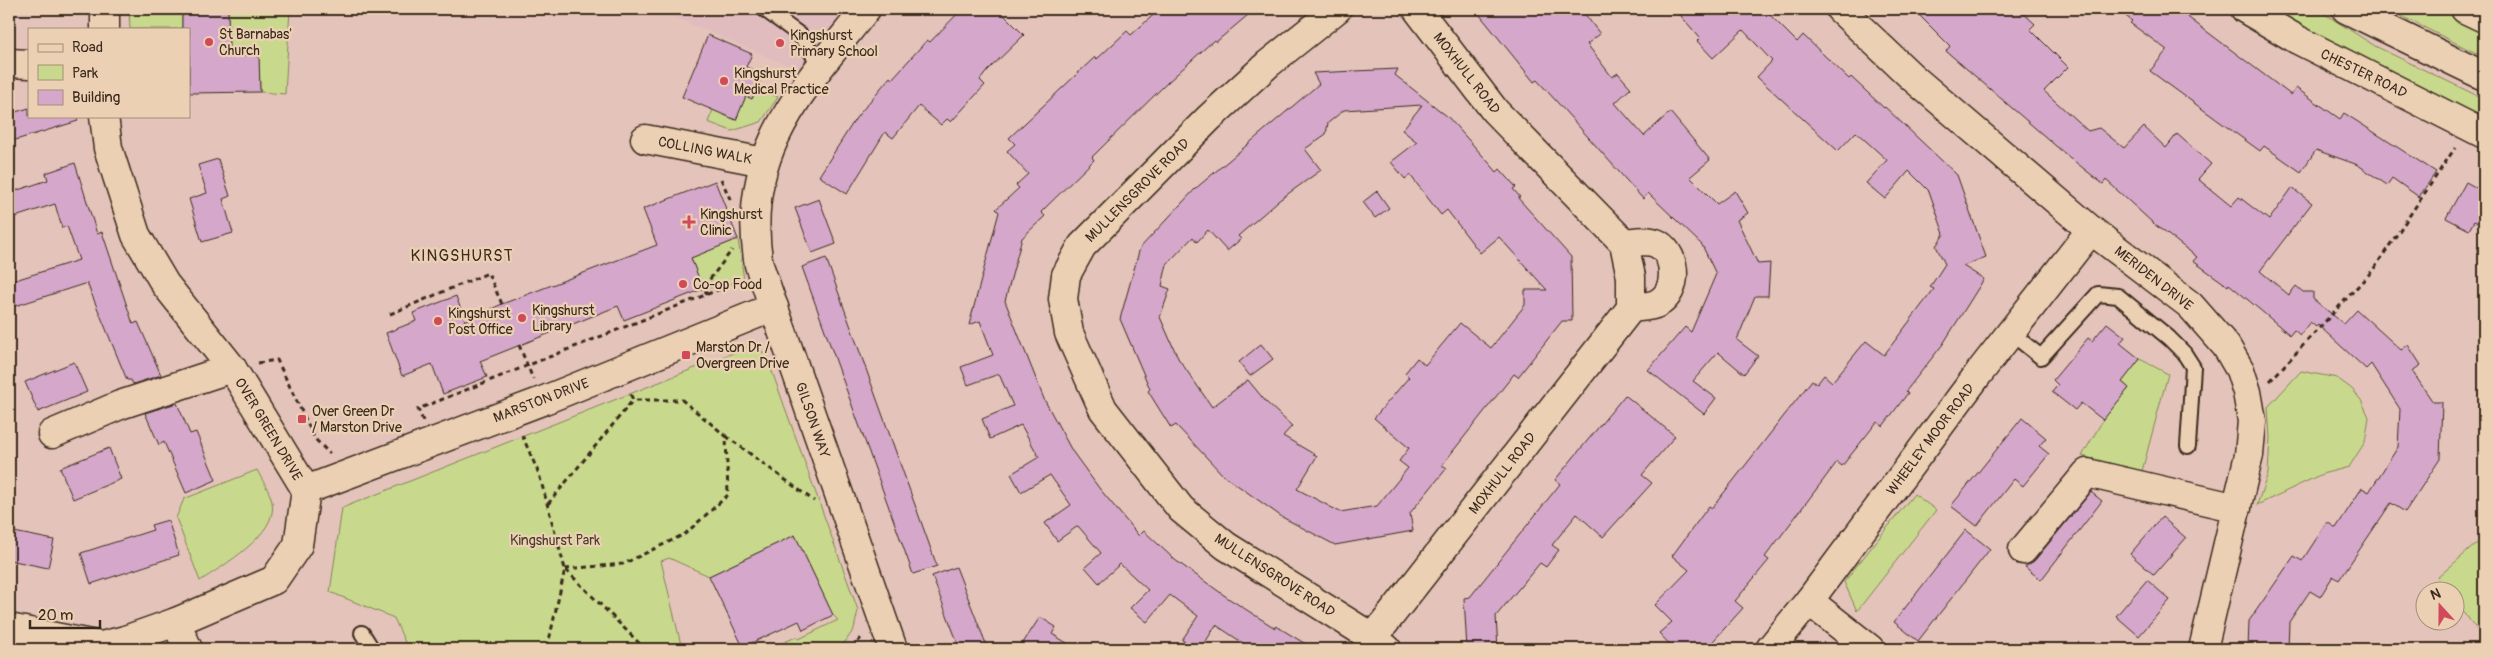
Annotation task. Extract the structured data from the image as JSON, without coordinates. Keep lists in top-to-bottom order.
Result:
{
  "streets": {
    "street": [
      "MOXHULL ROAD",
      "CHESTER ROAD",
      "COLLING WALK",
      "MULLENSGROVE ROAD",
      "MERIDEN DRIVE",
      "MARSTON DRIVE",
      "GILSON WAY",
      "OVER GREEN DRIVE",
      "WHEELEY MOOR ROAD"
    ]
  },
  "crossings": [
    ["MOXHULL ROAD", "MULLENSGROVE ROAD"],
    ["COLLING WALK", "GILSON WAY"],
    ["MERIDEN DRIVE", "WHEELEY MOOR ROAD"],
    ["MARSTON DRIVE", "GILSON WAY"],
    ["MARSTON DRIVE", "OVER GREEN DRIVE"]
  ],
  "districts": ["KINGSHURST"],
  "parks": ["Kingshurst Park"],
  "places": {
    "other": [
      "St Barnabas' Church",
      "Kingshurst Primary School",
      "Kingshurst Medical Practice",
      "Co-op Food",
      "Kingshurst Library",
      "Kingshurst Post Office"
    ],
    "health": ["Kingshurst Clinic"],
    "transit": ["Marston Dr / Overgreen Drive", "Over Green Dr / Marston Drive"]
  },
  "legend": ["Road", "Park", "Building"],
  "scale_bar": "20 m",
  "north": "top"
}
